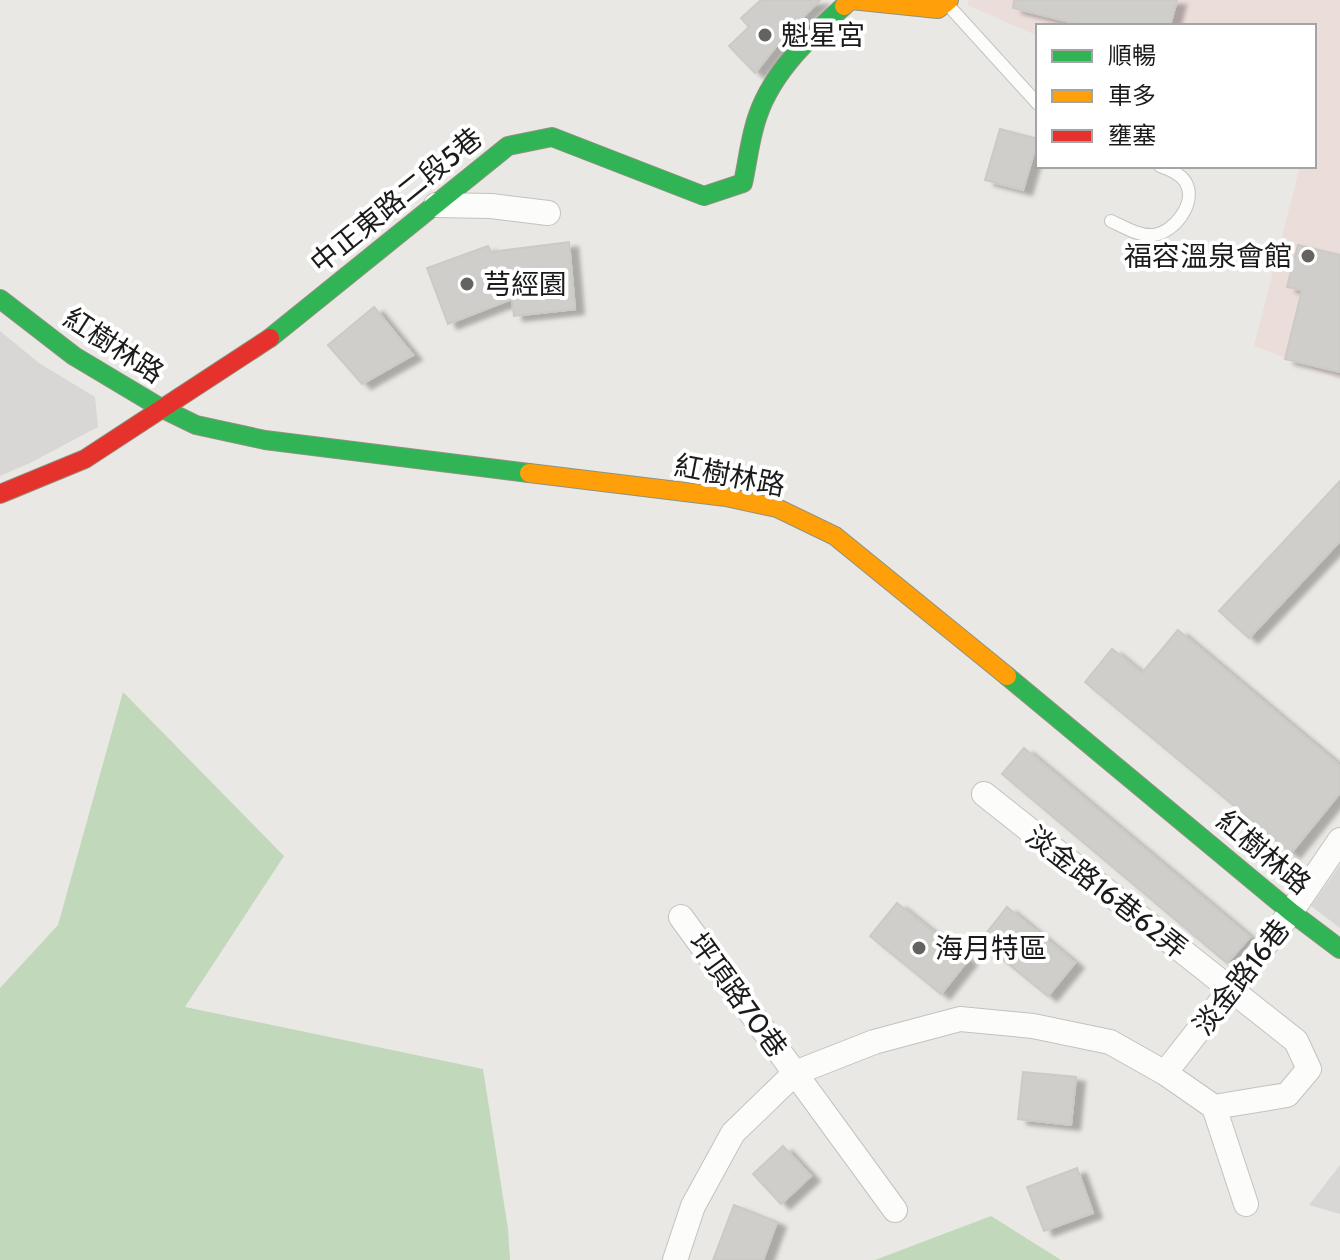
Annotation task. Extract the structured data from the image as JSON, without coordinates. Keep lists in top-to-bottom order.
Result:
{
  "streets": {
    "street": [
      "中正東路二段5巷",
      "紅樹林路",
      "淡金路16巷62弄",
      "淡金路16巷",
      "坪頂路70巷"
    ]
  },
  "crossings": [
    ["中正東路二段5巷", "紅樹林路"],
    ["紅樹林路", "淡金路16巷"],
    ["淡金路16巷62弄", "淡金路16巷"],
    ["淡金路16巷62弄", "坪頂路70巷"],
    ["淡金路16巷", "坪頂路70巷"]
  ],
  "places": [
    "魁星宮",
    "福容溫泉會館",
    "芎經園",
    "海月特區"
  ],
  "legend": ["順暢", "車多", "壅塞"]
}
